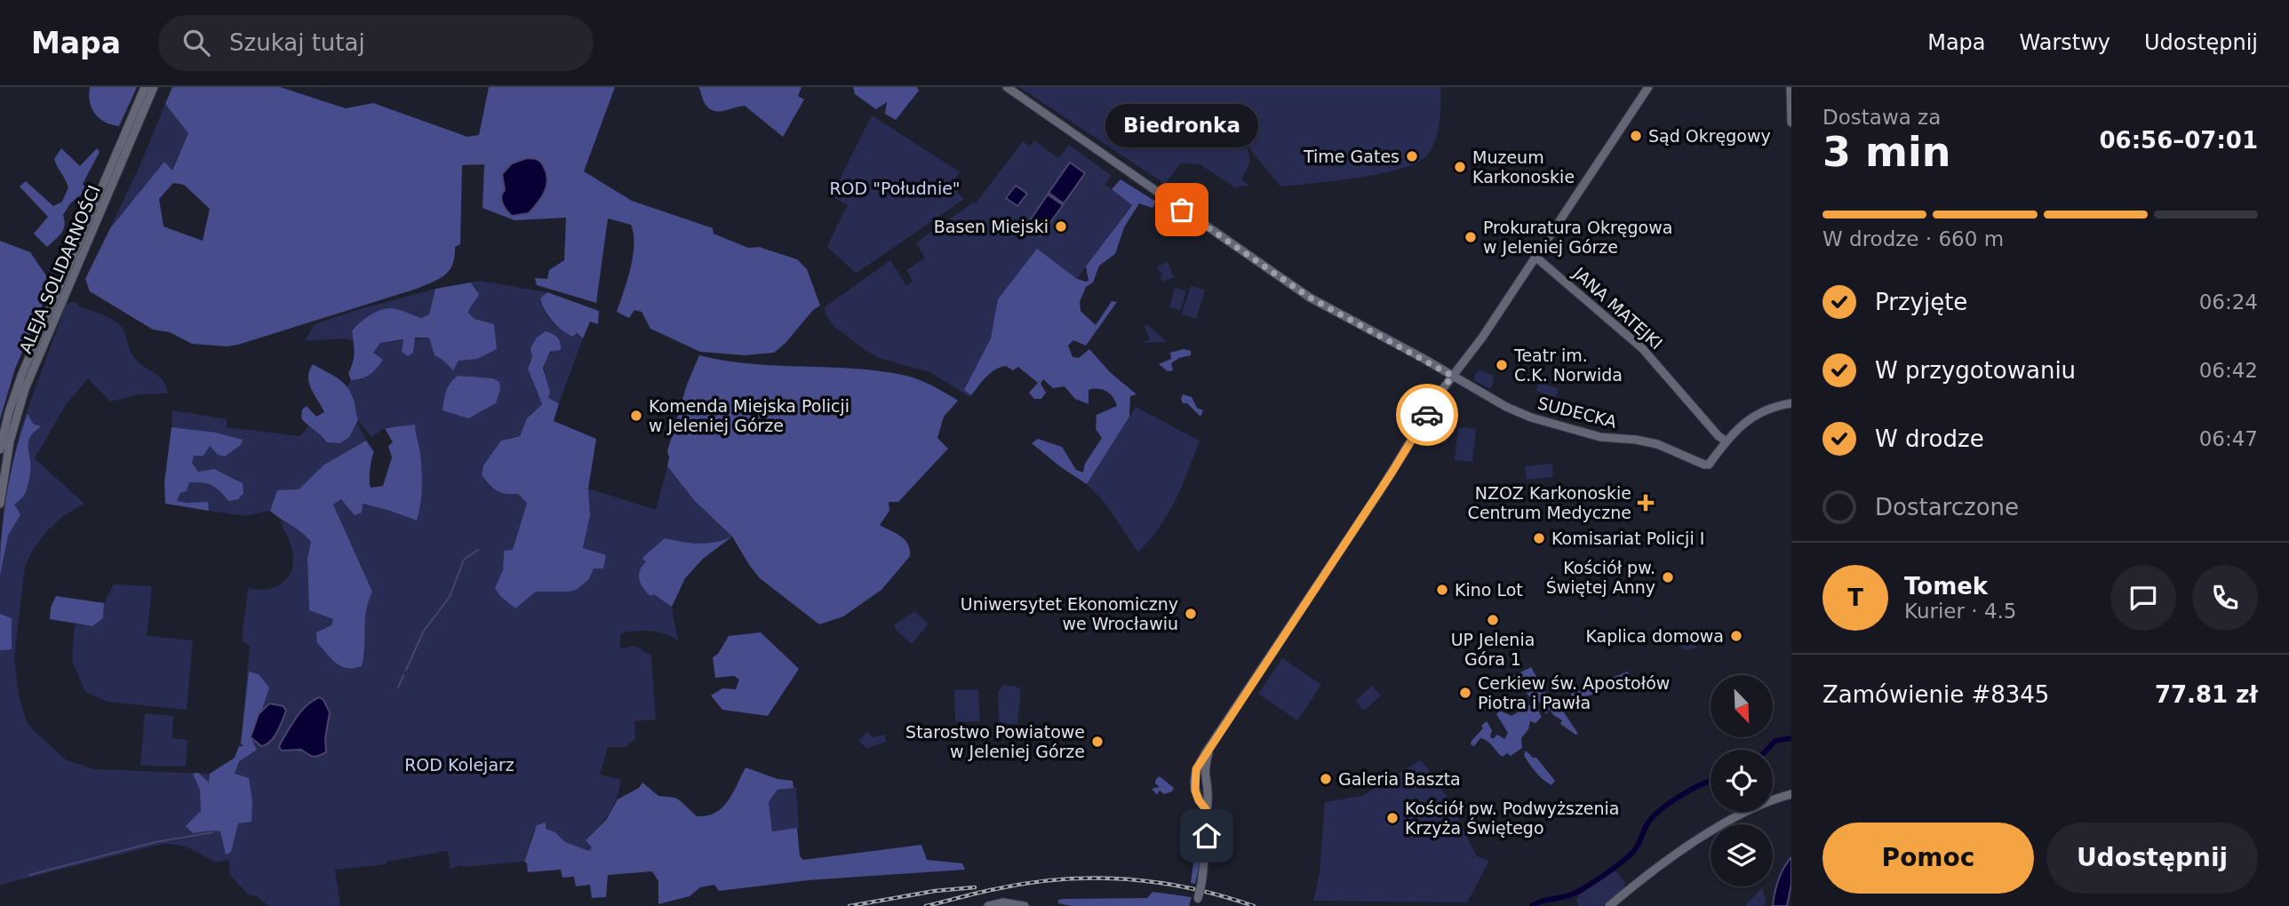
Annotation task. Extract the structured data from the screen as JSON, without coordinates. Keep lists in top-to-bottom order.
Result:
{
  "streets": {
    "street": ["ALEJA SOLIDARNOŚCI", "JANA MATEJKI", "SUDECKA"]
  },
  "crossings": [
    ["JANA MATEJKI", "SUDECKA"]
  ],
  "parks": ["ROD \"Południe\"", "ROD Kolejarz"],
  "places": {
    "other": [
      "Sąd Okręgowy",
      "Time Gates",
      "Muzeum Karkonoskie",
      "Biedronka",
      "Basen Miejski",
      "Prokuratura Okręgowa w Jeleniej Górze",
      "Teatr im. C.K. Norwida",
      "Komenda Miejska Policji w Jeleniej Górze",
      "Komisariat Policji I",
      "Kościół pw. Świętej Anny",
      "Kino Lot",
      "Uniwersytet Ekonomiczny we Wrocławiu",
      "UP Jelenia Góra 1",
      "Kaplica domowa",
      "Cerkiew św. Apostołów Piotra i Pawła",
      "Starostwo Powiatowe w Jeleniej Górze",
      "Galeria Baszta",
      "Kościół pw. Podwyższenia Krzyża Świętego"
    ],
    "health": ["NZOZ Karkonoskie Centrum Medyczne"]
  },
  "north": "bottom right",
  "page": {
    "header": "Mapa",
    "search": "Szukaj tutaj",
    "nav": ["Mapa", "Warstwy", "Udostępnij"],
    "heading": ["3 min", "Dostawa za", "06:56–07:01"],
    "panel": [
      "Tomek",
      "Kurier · 4.5",
      "Zamówienie #8345",
      "77.81 zł"
    ],
    "bubble": "Biedronka",
    "bar": "W drodze · 660 m",
    "list": [
      ["Przyjęte", "06:24"],
      ["W przygotowaniu", "06:42"],
      ["W drodze", "06:47"],
      "Dostarczone"
    ],
    "round": "T",
    "buttons": ["Pomoc", "Udostępnij"]
  }
}
